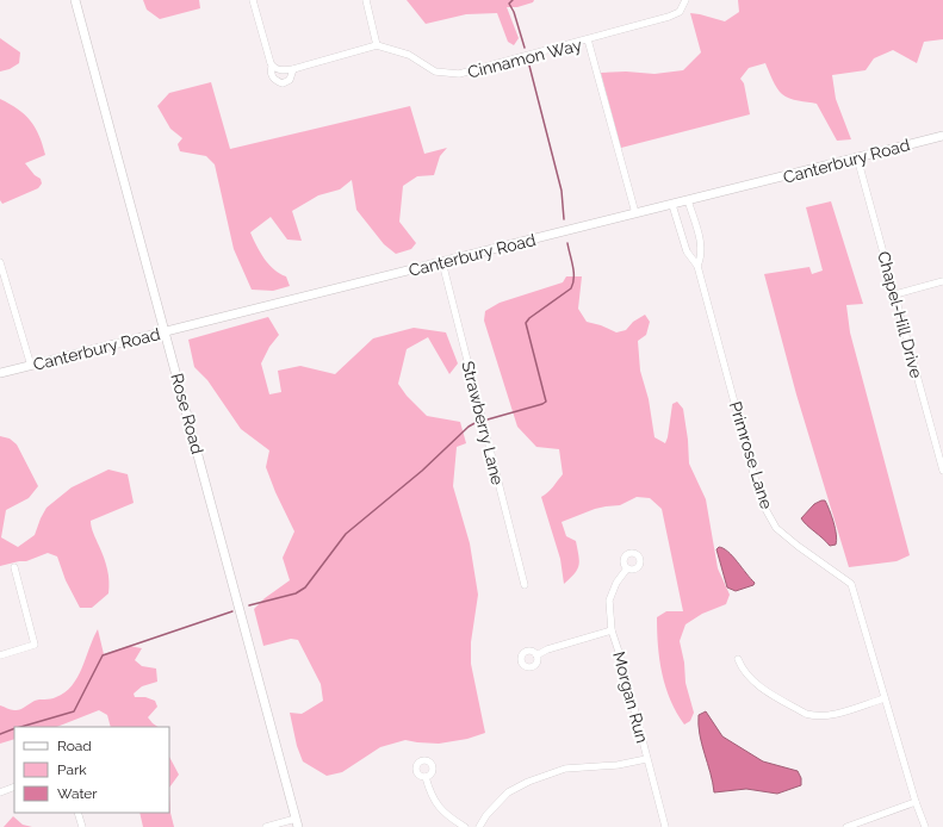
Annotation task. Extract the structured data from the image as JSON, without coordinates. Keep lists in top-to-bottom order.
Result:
{
  "streets": {
    "street": [
      "Cinnamon Way",
      "Canterbury Road",
      "Chapel-Hill Drive",
      "Rose Road",
      "Strawberry Lane",
      "Primrose Lane",
      "Morgan Run"
    ]
  },
  "crossings": [
    ["Cinnamon Way", "Canterbury Road"],
    ["Canterbury Road", "Chapel-Hill Drive"],
    ["Canterbury Road", "Rose Road"],
    ["Canterbury Road", "Strawberry Lane"],
    ["Canterbury Road", "Primrose Lane"]
  ],
  "legend": ["Road", "Park", "Water"]
}
